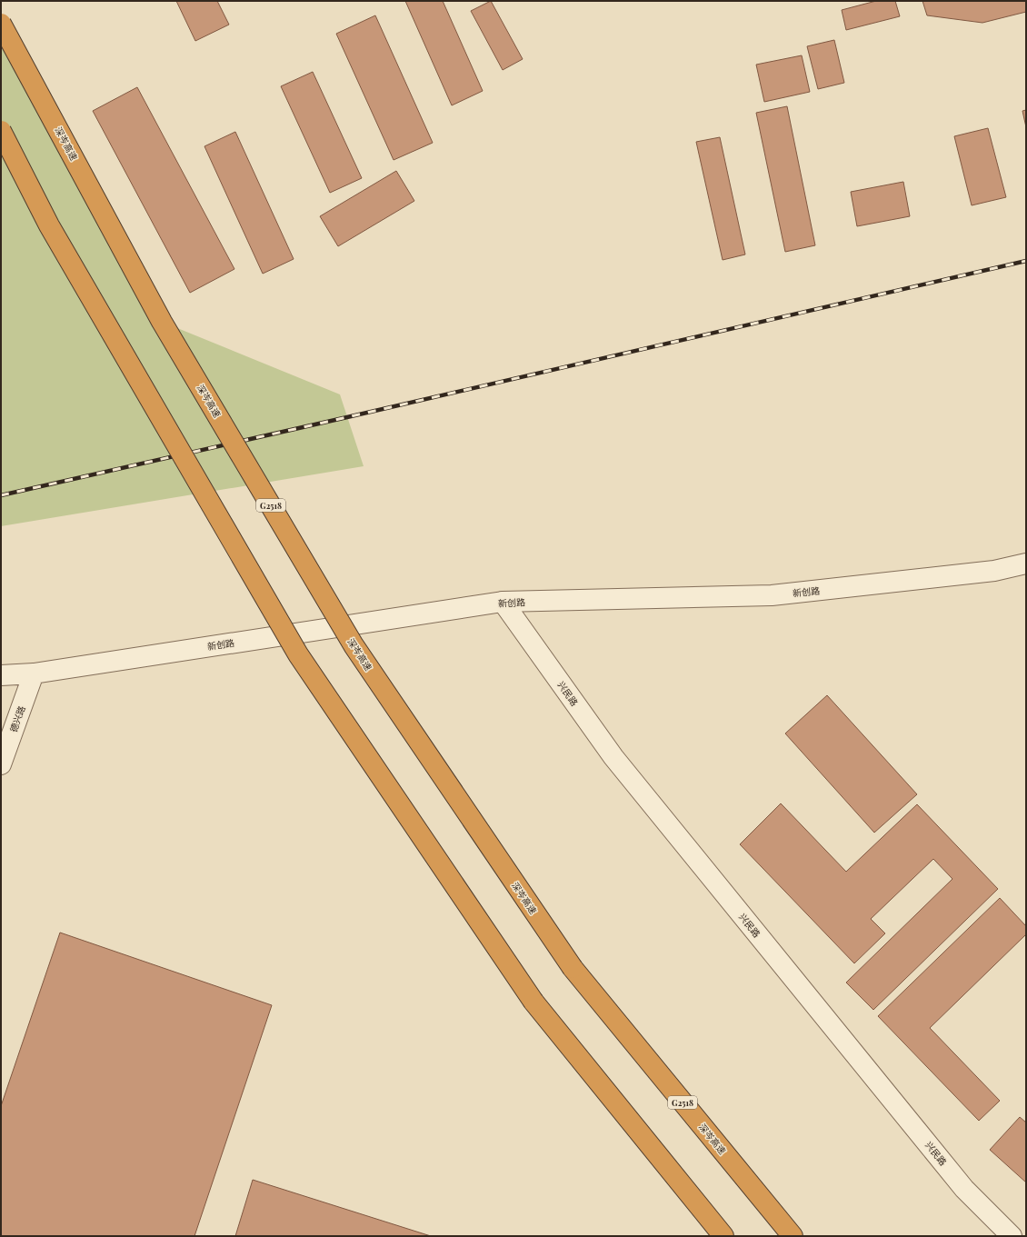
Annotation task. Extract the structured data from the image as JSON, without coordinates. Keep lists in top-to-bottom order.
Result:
{
  "streets": {
    "highway": ["深岑高速", "G2518"],
    "street": ["新创路", "兴民路", "德兴路"]
  },
  "crossings": [
    ["新创路", "兴民路"],
    ["新创路", "德兴路"]
  ]
}
